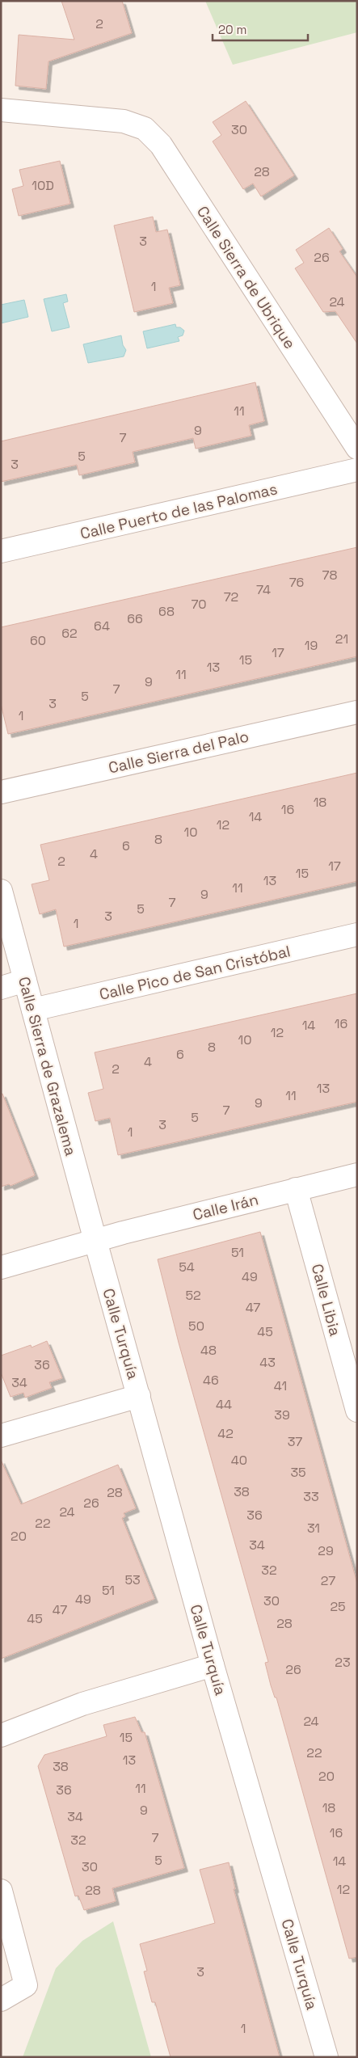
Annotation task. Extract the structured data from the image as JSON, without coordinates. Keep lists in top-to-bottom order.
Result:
{
  "streets": {
    "street": [
      "Calle Sierra de Ubrique",
      "Calle Puerto de las Palomas",
      "Calle Sierra del Palo",
      "Calle Pico de San Cristóbal",
      "Calle Sierra de Grazalema",
      "Calle Irán",
      "Calle Libia",
      "Calle Turquía"
    ]
  },
  "crossings": [
    ["Calle Pico de San Cristóbal", "Calle Sierra de Grazalema"],
    ["Calle Sierra de Grazalema", "Calle Irán"],
    ["Calle Sierra de Grazalema", "Calle Turquía"],
    ["Calle Irán", "Calle Libia"],
    ["Calle Irán", "Calle Turquía"]
  ],
  "house_numbers": [
    "2",
    "30",
    "28",
    "10D",
    "3",
    "26",
    "1",
    "24",
    "11",
    "9",
    "7",
    "5",
    "3",
    "78",
    "76",
    "74",
    "72",
    "70",
    "68",
    "66",
    "64",
    "62",
    "21",
    "60",
    "19",
    "17",
    "15",
    "13",
    "11",
    "9",
    "7",
    "5",
    "3",
    "1",
    "18",
    "16",
    "14",
    "12",
    "10",
    "8",
    "6",
    "4",
    "2",
    "17",
    "15",
    "13",
    "11",
    "9",
    "7",
    "5",
    "3",
    "1",
    "16",
    "14",
    "12",
    "10",
    "8",
    "6",
    "4",
    "2",
    "13",
    "11",
    "9",
    "7",
    "5",
    "3",
    "1",
    "51",
    "54",
    "49",
    "52",
    "47",
    "50",
    "45",
    "48",
    "43",
    "36",
    "46",
    "34",
    "41",
    "44",
    "39",
    "42",
    "37",
    "40",
    "35",
    "38",
    "28",
    "33",
    "26",
    "24",
    "36",
    "22",
    "31",
    "20",
    "34",
    "29",
    "32",
    "53",
    "27",
    "51",
    "49",
    "30",
    "25",
    "47",
    "45",
    "28",
    "23",
    "26",
    "24",
    "15",
    "22",
    "13",
    "38",
    "20",
    "11",
    "36",
    "18",
    "9",
    "34",
    "16",
    "7",
    "32",
    "5",
    "14",
    "30",
    "12",
    "28",
    "3",
    "1"
  ],
  "scale_bar": "20 m"
}
